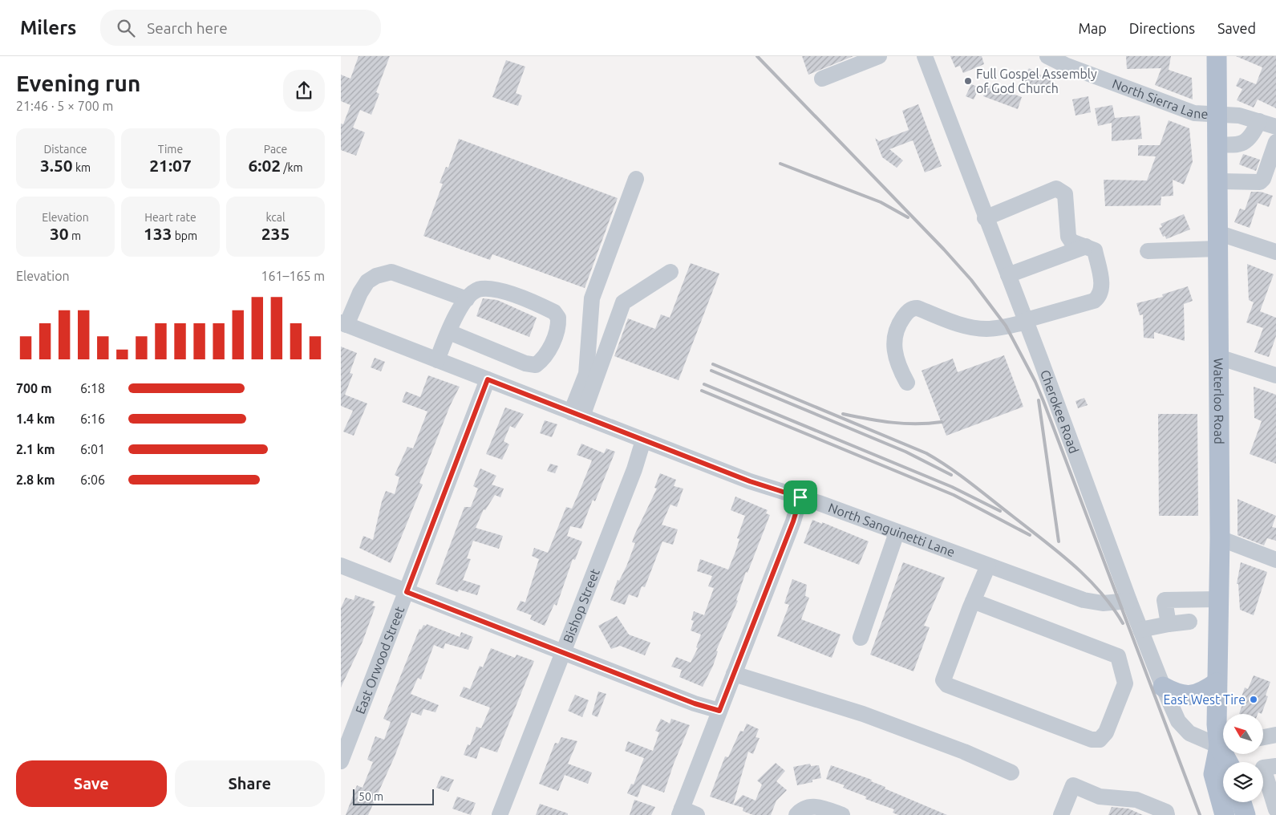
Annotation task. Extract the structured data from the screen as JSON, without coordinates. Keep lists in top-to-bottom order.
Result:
{
  "streets": {
    "main road": ["Waterloo Road"],
    "street": [
      "North Sierra Lane",
      "Cherokee Road",
      "North Sanguinetti Lane",
      "Bishop Street",
      "East Orwood Street"
    ]
  },
  "crossings": [
    ["North Sierra Lane", "Waterloo Road"],
    ["Cherokee Road", "North Sanguinetti Lane"],
    ["North Sanguinetti Lane", "Bishop Street"],
    ["North Sanguinetti Lane", "East Orwood Street"]
  ],
  "places": ["Full Gospel Assembly of God Church", "East West Tire"],
  "scale_bar": "50 m",
  "north": "top left",
  "page": {
    "header": "Milers",
    "search": "Search here",
    "nav": ["Map", "Directions", "Saved"],
    "heading": ["Evening run", "21:46 · 5 × 700 m"],
    "stats": [
      ["Distance", "3.50 km"],
      ["Time", "21:07"],
      ["Pace", "6:02 /km"],
      ["Elevation", "30 m"],
      ["Heart rate", "133 bpm"],
      ["kcal", "235"]
    ],
    "chart": ["Elevation", "161–165 m"],
    "list": [
      {
        "name": "700 m",
        "note": "6:18"
      },
      {
        "name": "1.4 km",
        "note": "6:16"
      },
      {
        "name": "2.1 km",
        "note": "6:01"
      },
      {
        "name": "2.8 km",
        "note": "6:06"
      }
    ],
    "buttons": ["Save", "Share"],
    "scale": "50 m"
  }
}
